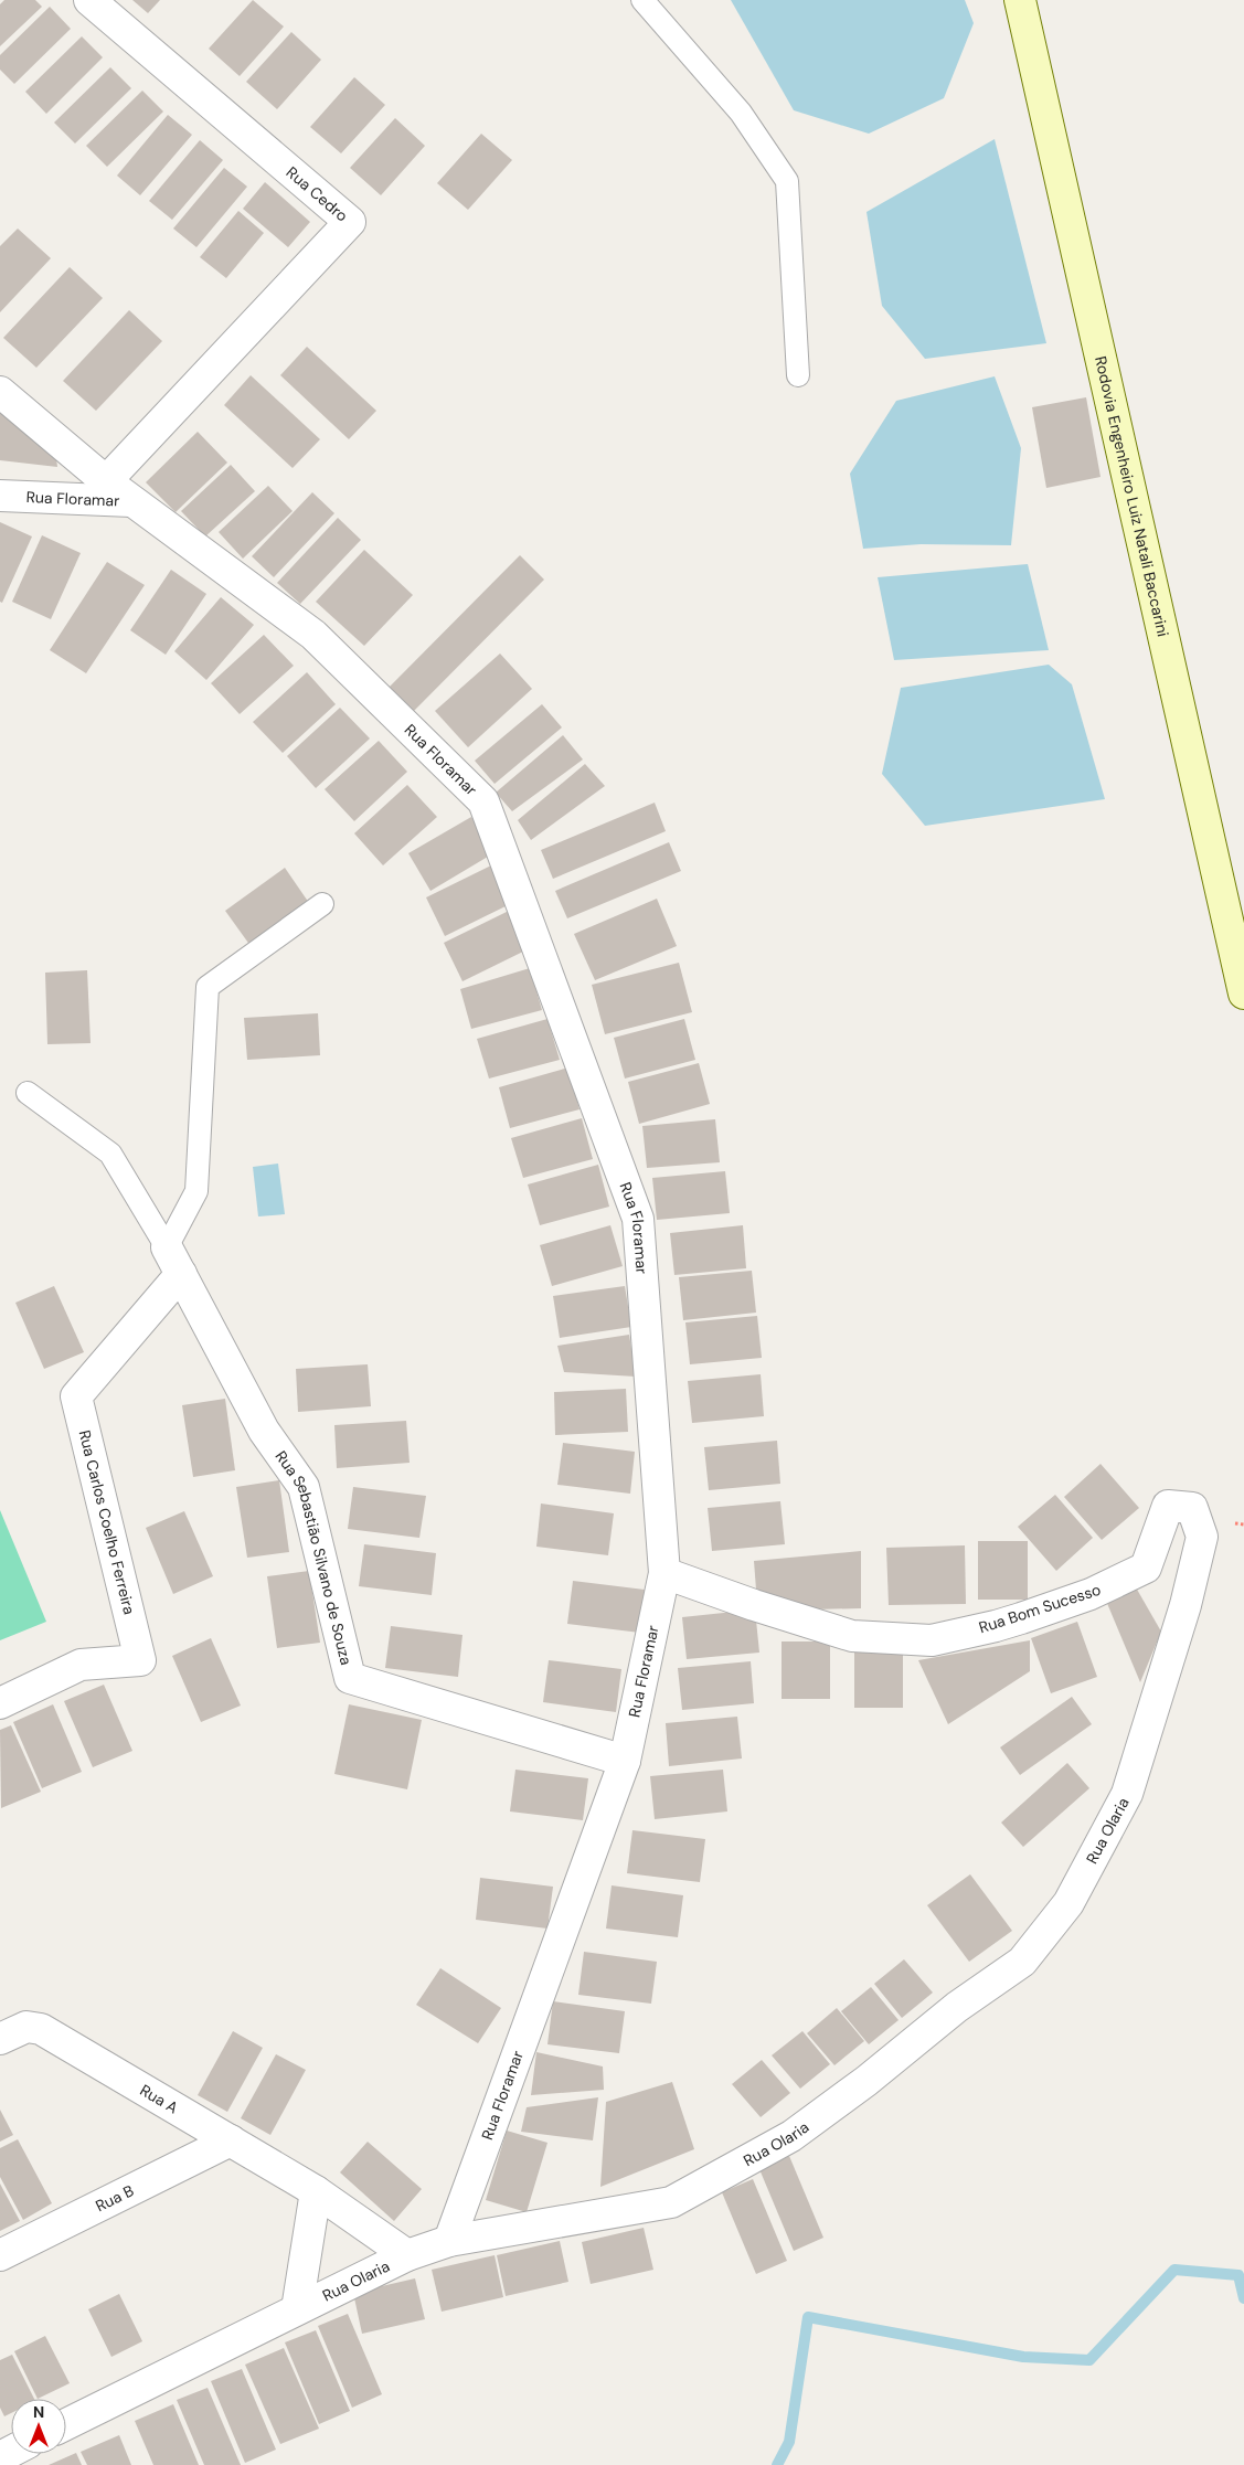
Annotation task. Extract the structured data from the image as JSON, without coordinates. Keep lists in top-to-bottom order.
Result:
{
  "streets": {
    "main road": ["Rodovia Engenheiro Luiz Natali Baccarini"],
    "street": [
      "Rua Cedro",
      "Rua Floramar",
      "Rua Carlos Coelho Ferreira",
      "Rua Sebastião Silvano de Souza",
      "Rua Bom Sucesso",
      "Rua Olaria",
      "Rua A",
      "Rua B"
    ]
  },
  "crossings": [
    ["Rua Floramar", "Rua Sebastião Silvano de Souza"],
    ["Rua Floramar", "Rua Bom Sucesso"],
    ["Rua Floramar", "Rua Olaria"],
    ["Rua Carlos Coelho Ferreira", "Rua Sebastião Silvano de Souza"],
    ["Rua Bom Sucesso", "Rua Olaria"],
    ["Rua Olaria", "Rua A"],
    ["Rua A", "Rua B"]
  ],
  "north": "top"
}
